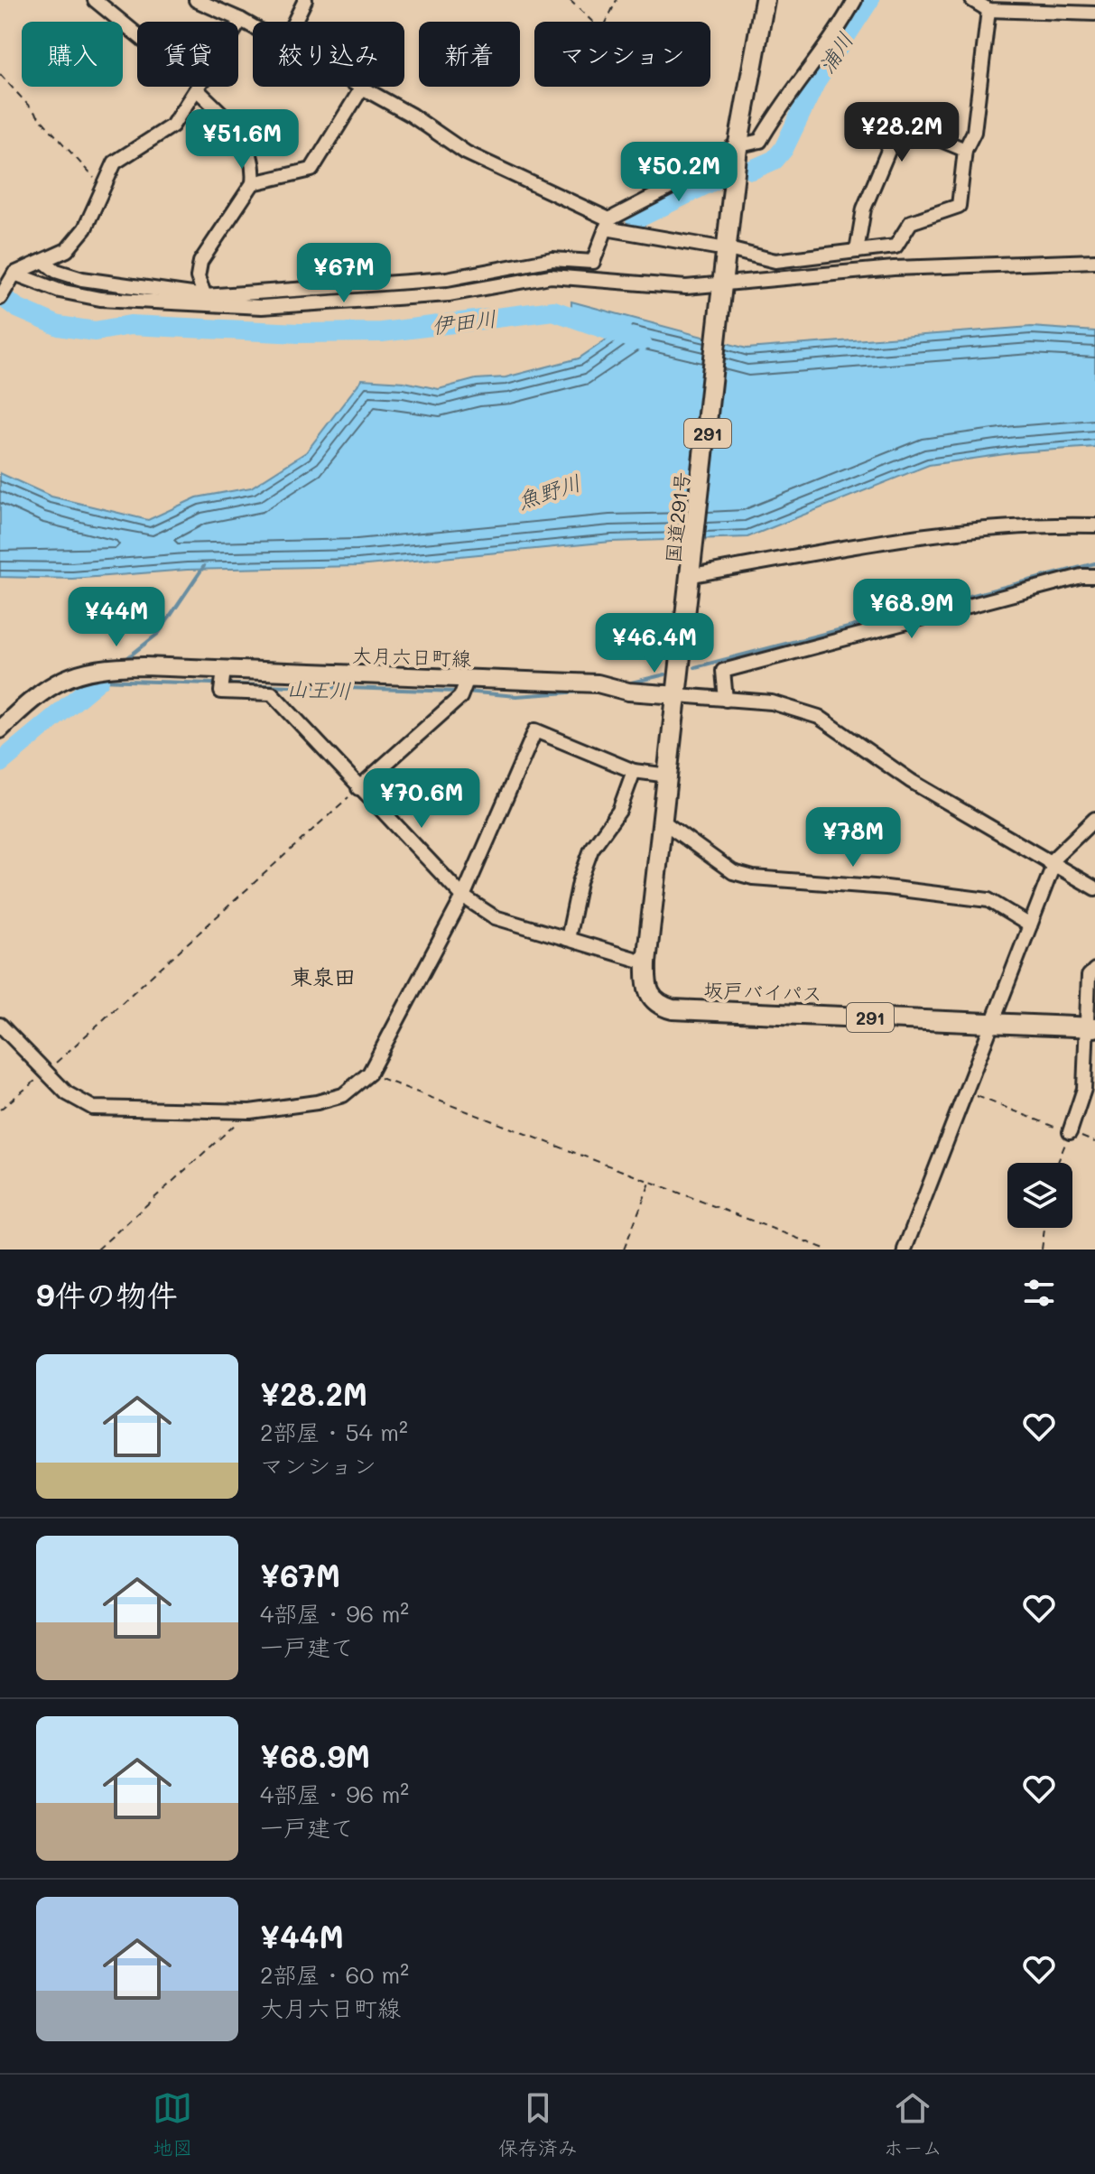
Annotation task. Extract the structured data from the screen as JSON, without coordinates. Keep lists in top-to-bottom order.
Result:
{
  "streets": {
    "highway": ["291", "国道291号", "坂戸バイパス"],
    "main road": ["大月六日町線"]
  },
  "crossings": [
    ["国道291号", "大月六日町線"],
    ["国道291号", "坂戸バイパス"]
  ],
  "districts": ["東泉田"],
  "water": [
    "浦川",
    "伊田川",
    "魚野川",
    "山王川"
  ],
  "page": {
    "chip": [
      "購入",
      "賃貸",
      "絞り込み",
      "新着",
      "マンション"
    ],
    "price": [
      "¥28.2M",
      "¥51.6M",
      "¥50.2M",
      "¥67M",
      "¥68.9M",
      "¥44M",
      "¥46.4M",
      "¥70.6M",
      "¥78M"
    ],
    "heading": "9件の物件",
    "list": [
      {
        "name": "¥28.2M",
        "note": "2部屋 · 54 m² · マンション"
      },
      {
        "name": "¥67M",
        "note": "4部屋 · 96 m² · 一戸建て"
      },
      {
        "name": "¥68.9M",
        "note": "4部屋 · 96 m² · 一戸建て"
      },
      {
        "name": "¥44M",
        "note": "2部屋 · 60 m² · 大月六日町線"
      }
    ],
    "tabs": ["地図", "保存済み", "ホーム"]
  }
}
